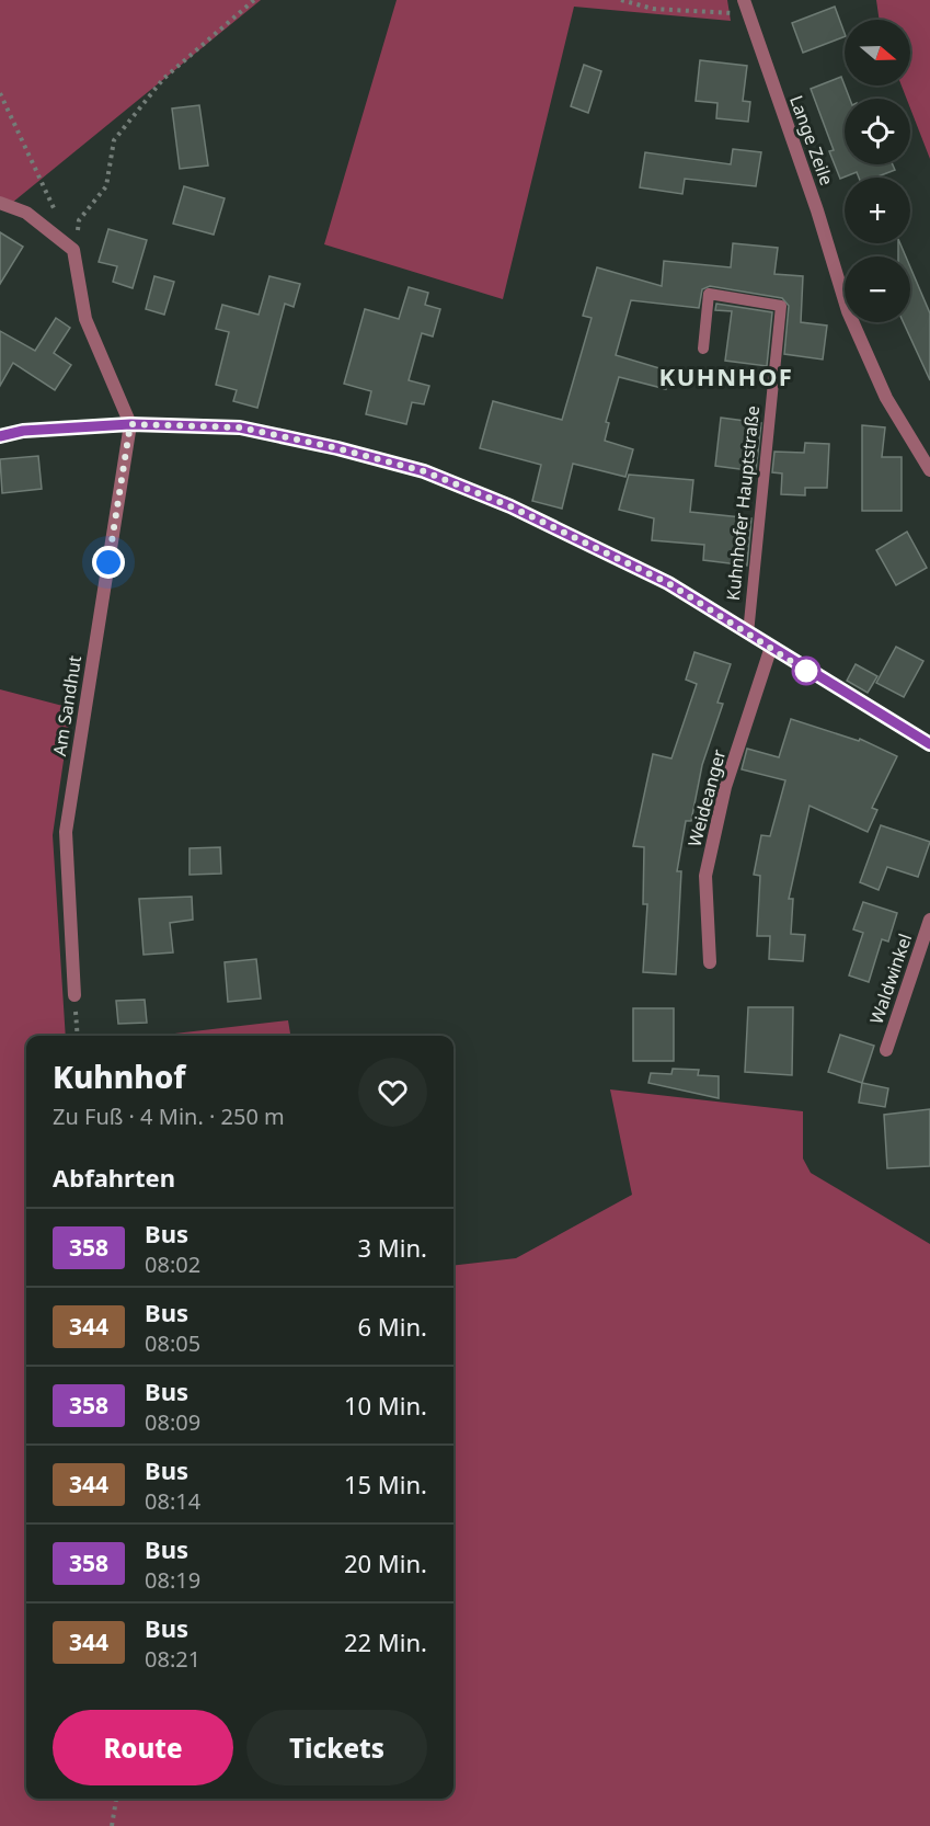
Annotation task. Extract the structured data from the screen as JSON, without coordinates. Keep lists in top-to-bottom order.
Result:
{
  "streets": {
    "street": [
      "Lange Zeile",
      "Kuhnhofer Hauptstraße",
      "Am Sandhut",
      "Weideanger",
      "Waldwinkel"
    ]
  },
  "crossings": [
    ["Kuhnhofer Hauptstraße", "Am Sandhut"],
    ["Kuhnhofer Hauptstraße", "Weideanger"]
  ],
  "districts": ["KUHNHOF"],
  "lines": ["bus line 358"],
  "north": "right",
  "page": {
    "map_buttons": ["+", "−"],
    "heading": [
      ["Kuhnhof", "Zu Fuß · 4 Min. · 250 m"],
      "Abfahrten"
    ],
    "list": [
      {
        "mark": "358",
        "name": "Bus",
        "note": "08:02",
        "value": "3 Min."
      },
      {
        "mark": "344",
        "name": "Bus",
        "note": "08:05",
        "value": "6 Min."
      },
      {
        "mark": "358",
        "name": "Bus",
        "note": "08:09",
        "value": "10 Min."
      },
      {
        "mark": "344",
        "name": "Bus",
        "note": "08:14",
        "value": "15 Min."
      },
      {
        "mark": "358",
        "name": "Bus",
        "note": "08:19",
        "value": "20 Min."
      },
      {
        "mark": "344",
        "name": "Bus",
        "note": "08:21",
        "value": "22 Min."
      }
    ],
    "buttons": ["Route", "Tickets"]
  }
}
